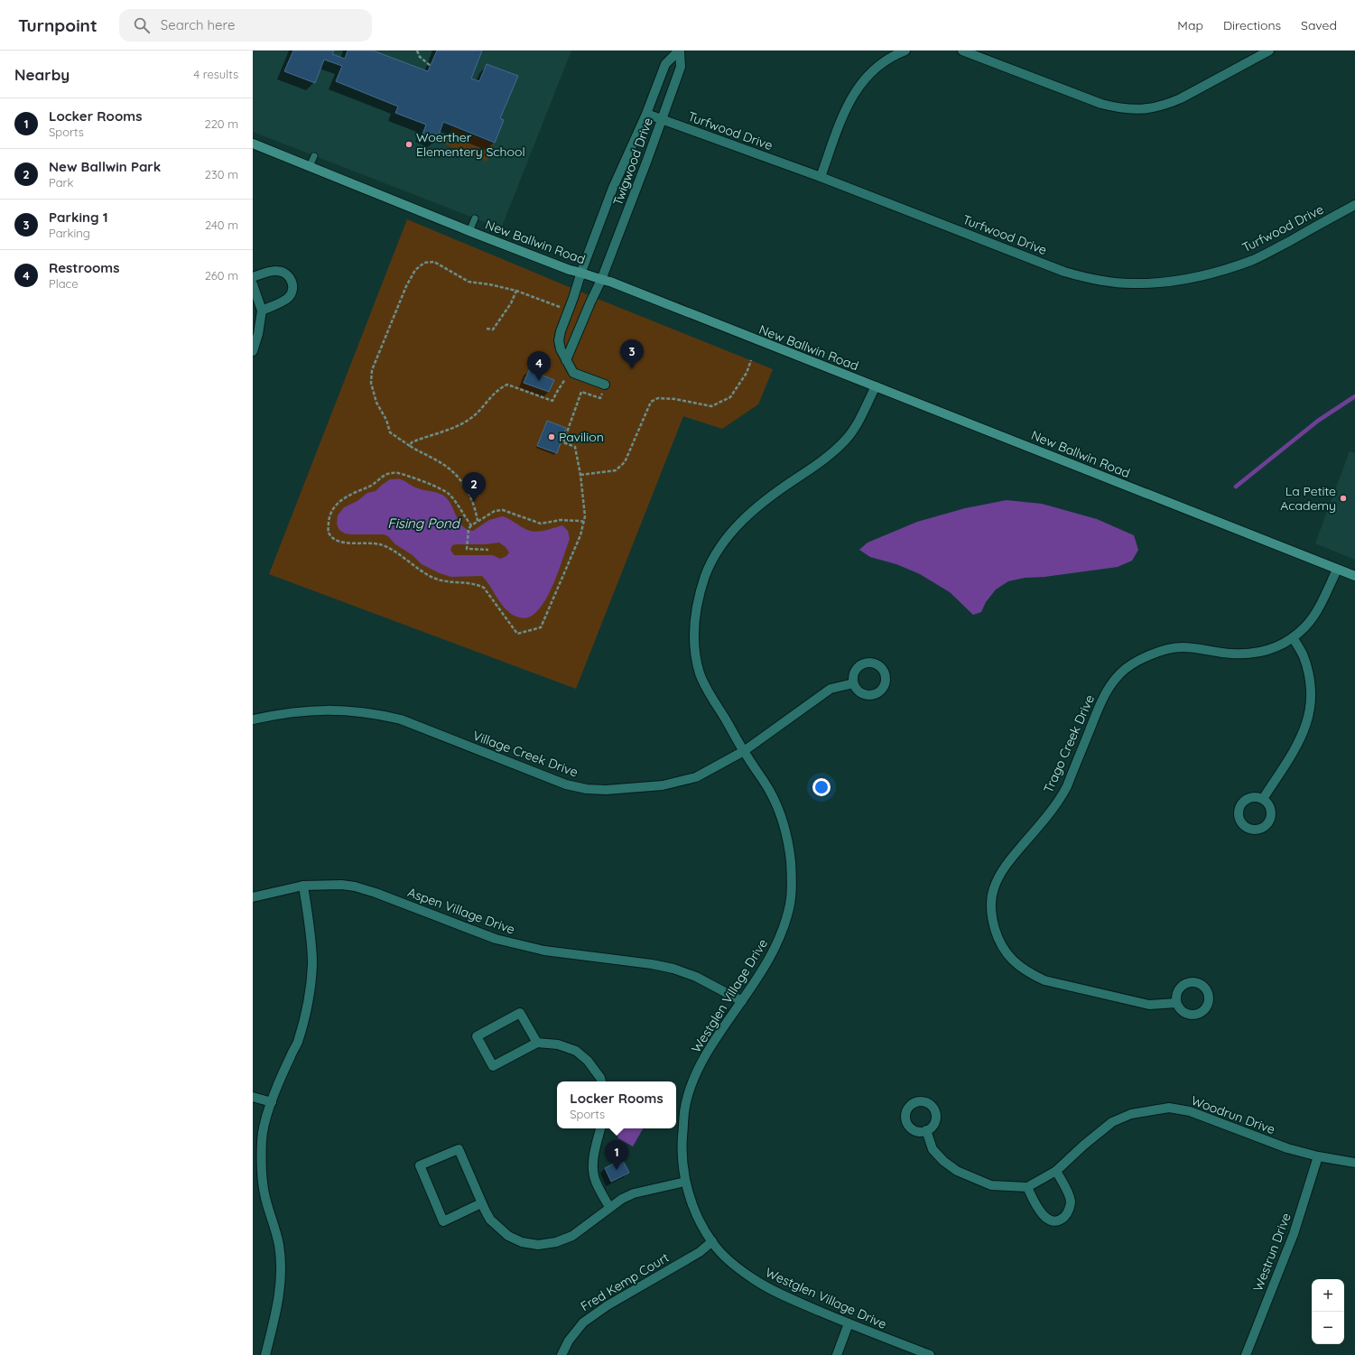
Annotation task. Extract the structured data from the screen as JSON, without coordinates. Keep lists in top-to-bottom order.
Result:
{
  "streets": {
    "main road": ["New Ballwin Road"],
    "street": [
      "Turfwood Drive",
      "Twigwood Drive",
      "Trago Creek Drive",
      "Village Creek Drive",
      "Aspen Village Drive",
      "Westglen Village Drive",
      "Woodrun Drive",
      "Westrun Drive",
      "Fred Kemp Court"
    ]
  },
  "crossings": [
    ["Turfwood Drive", "Twigwood Drive"],
    ["Twigwood Drive", "New Ballwin Road"],
    ["New Ballwin Road", "Trago Creek Drive"],
    ["New Ballwin Road", "Westglen Village Drive"],
    ["Village Creek Drive", "Westglen Village Drive"],
    ["Aspen Village Drive", "Westglen Village Drive"],
    ["Westglen Village Drive", "Fred Kemp Court"],
    ["Woodrun Drive", "Westrun Drive"]
  ],
  "water": ["Fising Pond"],
  "places": ["Woerther Elementery School", "Pavilion", "La Petite Academy"],
  "page": {
    "header": "Turnpoint",
    "search": "Search here",
    "nav": ["Map", "Directions", "Saved"],
    "heading": ["Nearby", "4 results"],
    "list": [
      {
        "mark": "1",
        "name": "Locker Rooms",
        "note": "Sports",
        "value": "220 m"
      },
      {
        "mark": "2",
        "name": "New Ballwin Park",
        "note": "Park",
        "value": "230 m"
      },
      {
        "mark": "3",
        "name": "Parking 1",
        "note": "Parking",
        "value": "240 m"
      },
      {
        "mark": "4",
        "name": "Restrooms",
        "note": "Place",
        "value": "260 m"
      }
    ],
    "pins": [
      "3",
      "4",
      "2",
      "1"
    ],
    "popup": ["Locker Rooms", "Sports"],
    "map_buttons": ["+", "−"]
  }
}
